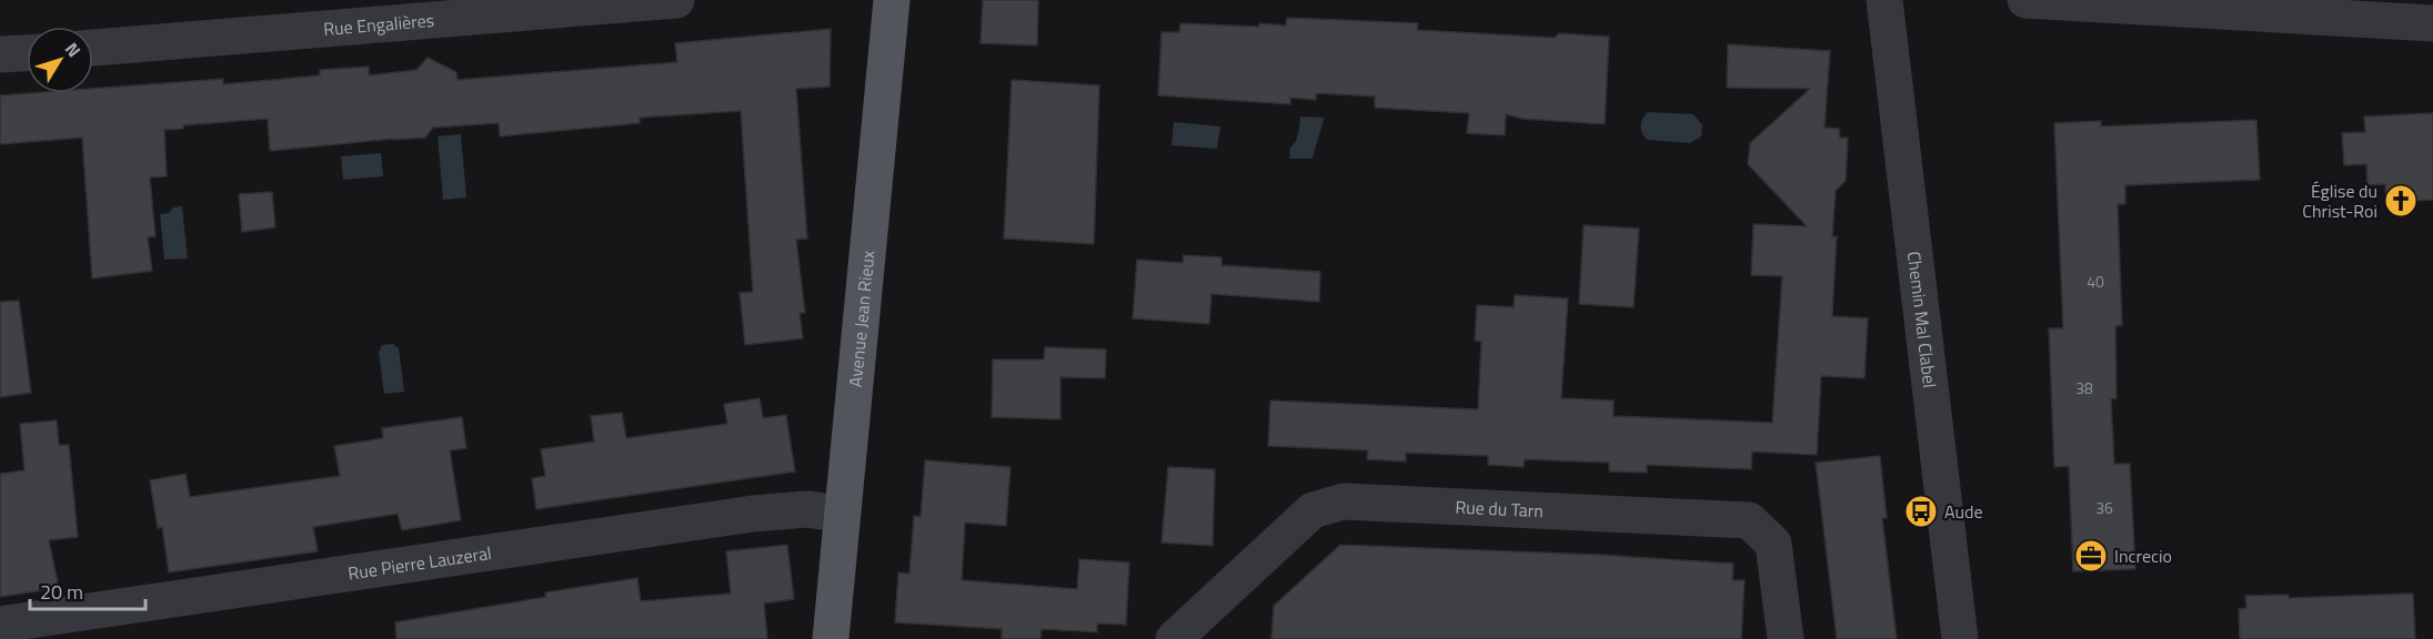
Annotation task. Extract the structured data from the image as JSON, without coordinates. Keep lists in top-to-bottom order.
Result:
{
  "streets": {
    "main road": ["Avenue Jean Rieux"],
    "street": [
      "Rue Engalières",
      "Chemin Mal Clabel",
      "Rue du Tarn",
      "Rue Pierre Lauzeral"
    ]
  },
  "crossings": [
    ["Avenue Jean Rieux", "Rue Pierre Lauzeral"]
  ],
  "places": {
    "church": ["Église du Christ-Roi"],
    "bus stop": ["Aude"],
    "office": ["Increcio"]
  },
  "house_numbers": ["40", "38", "36"],
  "scale_bar": "20 m",
  "north": "top right"
}
